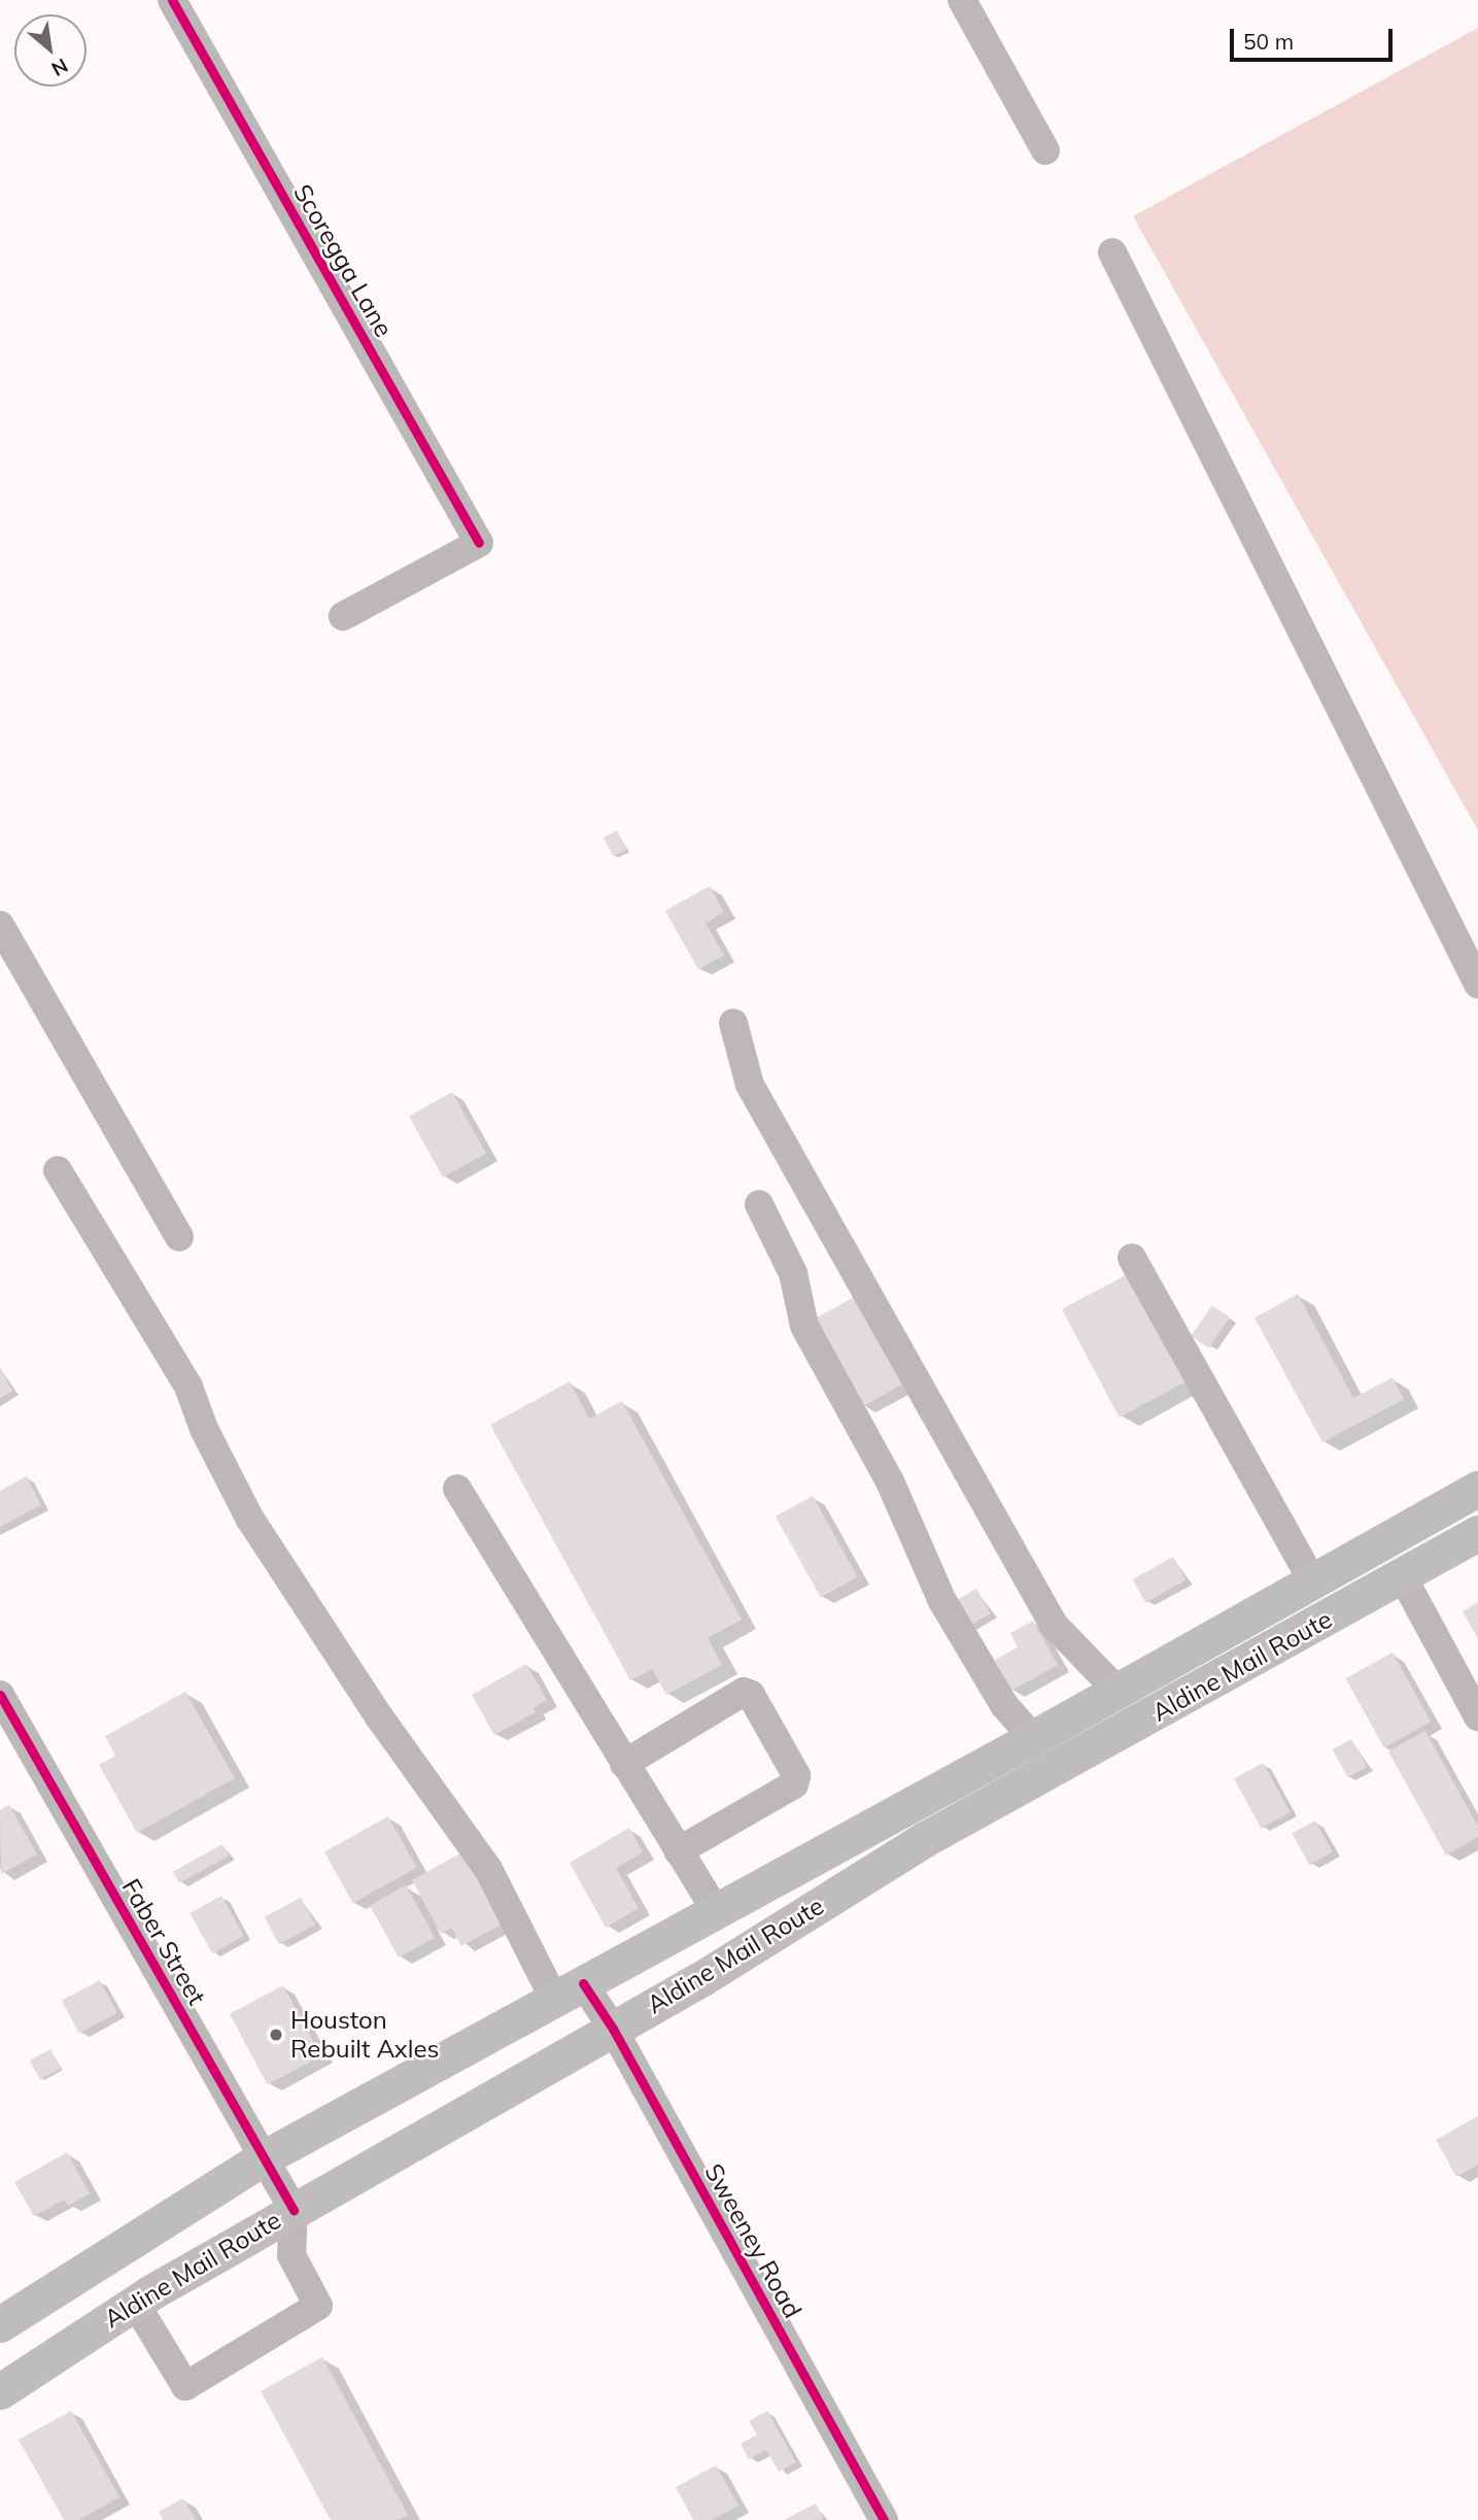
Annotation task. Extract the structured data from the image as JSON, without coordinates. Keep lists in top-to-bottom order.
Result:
{
  "streets": {
    "main road": ["Aldine Mail Route"],
    "street": ["Scoregga Lane", "Faber Street", "Sweeney Road"]
  },
  "crossings": [
    ["Aldine Mail Route", "Faber Street"],
    ["Aldine Mail Route", "Sweeney Road"]
  ],
  "places": ["Houston Rebuilt Axles"],
  "scale_bar": "50 m",
  "north": "bottom right"
}
